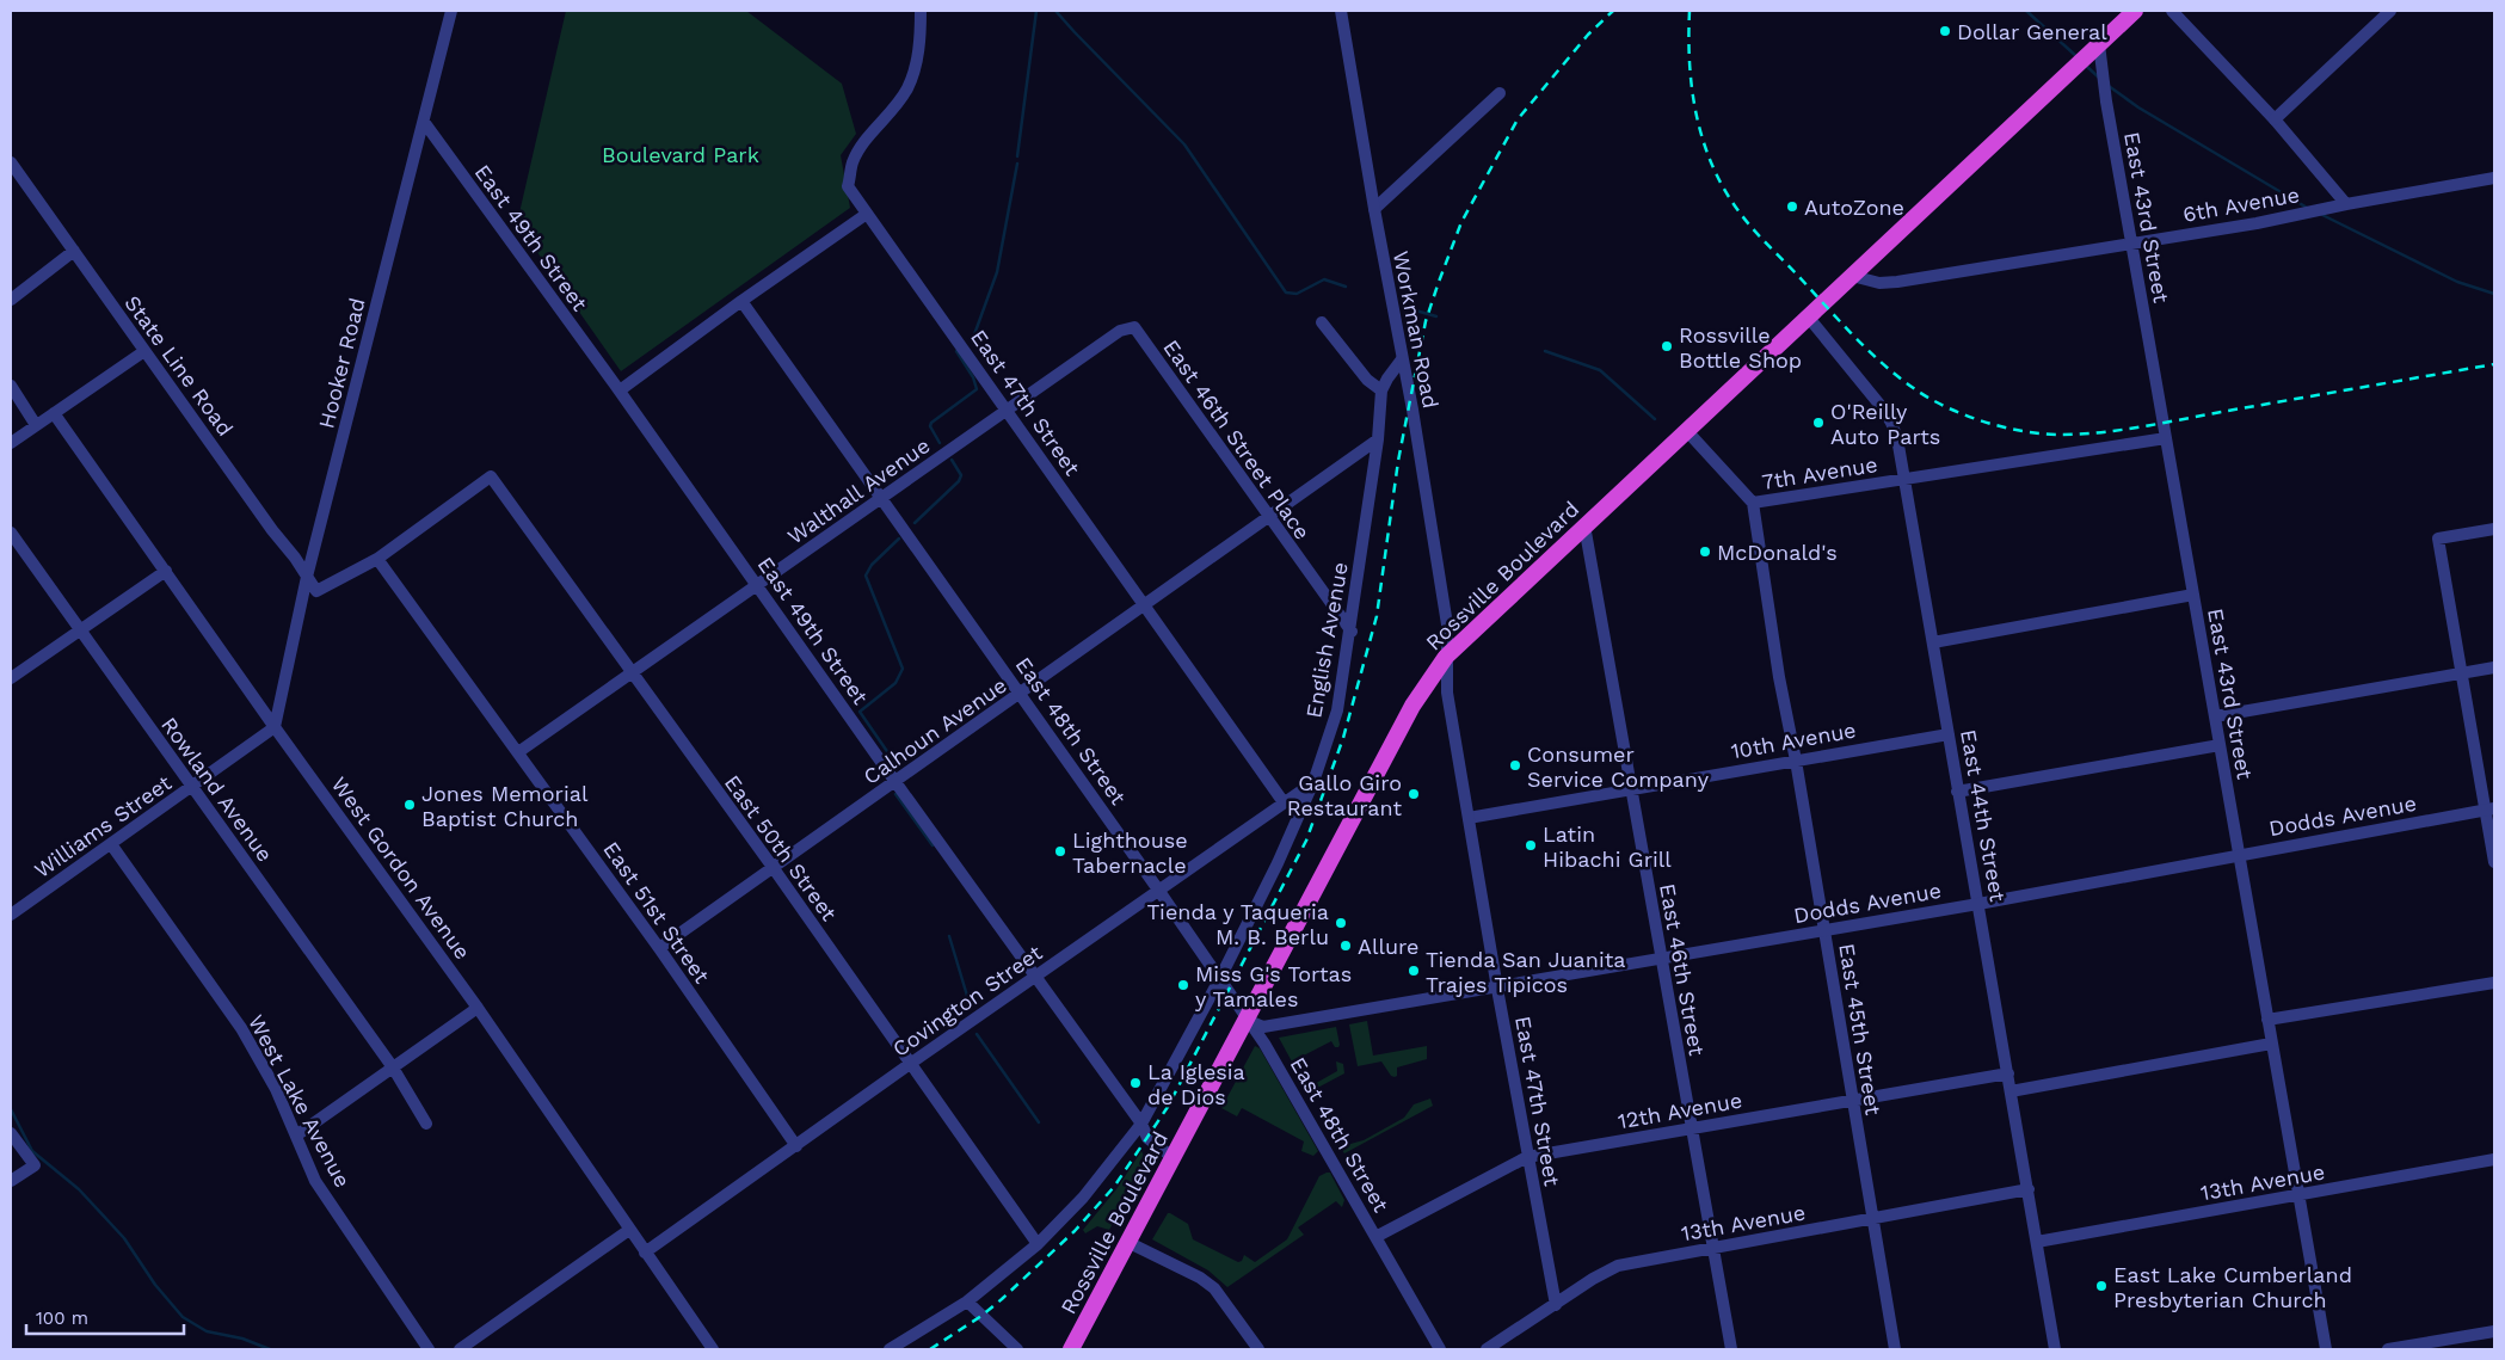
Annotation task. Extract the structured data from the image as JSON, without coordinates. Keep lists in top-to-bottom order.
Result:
{
  "streets": {
    "highway": ["Rossville Boulevard"],
    "street": [
      "6th Avenue",
      "East 43rd Street",
      "East 49th Street",
      "Workman Road",
      "Hooker Road",
      "State Line Road",
      "East 47th Street",
      "East 46th Street Place",
      "7th Avenue",
      "Walthall Avenue",
      "English Avenue",
      "Calhoun Avenue",
      "East 48th Street",
      "10th Avenue",
      "Rowland Avenue",
      "East 44th Street",
      "Dodds Avenue",
      "Williams Street",
      "East 50th Street",
      "West Gordon Avenue",
      "East 51st Street",
      "East 46th Street",
      "Covington Street",
      "East 45th Street",
      "West Lake Avenue",
      "12th Avenue",
      "13th Avenue"
    ]
  },
  "crossings": [
    ["6th Avenue", "East 43rd Street"],
    ["6th Avenue", "Rossville Boulevard"],
    ["East 43rd Street", "7th Avenue"],
    ["East 43rd Street", "Rossville Boulevard"],
    ["East 43rd Street", "Dodds Avenue"],
    ["East 43rd Street", "13th Avenue"],
    ["East 49th Street", "Hooker Road"],
    ["East 49th Street", "Walthall Avenue"],
    ["East 49th Street", "Rossville Boulevard"],
    ["East 49th Street", "English Avenue"],
    ["East 49th Street", "Calhoun Avenue"],
    ["East 49th Street", "Covington Street"],
    ["Workman Road", "East 47th Street"],
    ["Workman Road", "Rossville Boulevard"],
    ["Workman Road", "English Avenue"],
    ["Hooker Road", "State Line Road"],
    ["Hooker Road", "Williams Street"],
    ["Hooker Road", "West Gordon Avenue"],
    ["State Line Road", "East 50th Street"],
    ["State Line Road", "East 51st Street"],
    ["East 47th Street", "Walthall Avenue"],
    ["East 47th Street", "Rossville Boulevard"],
    ["East 47th Street", "Calhoun Avenue"],
    ["East 47th Street", "10th Avenue"],
    ["East 47th Street", "Dodds Avenue"],
    ["East 47th Street", "Covington Street"],
    ["East 47th Street", "12th Avenue"],
    ["East 47th Street", "13th Avenue"],
    ["East 46th Street Place", "Walthall Avenue"],
    ["East 46th Street Place", "English Avenue"],
    ["East 46th Street Place", "Calhoun Avenue"],
    ["7th Avenue", "Rossville Boulevard"],
    ["7th Avenue", "East 44th Street"],
    ["7th Avenue", "East 45th Street"],
    ["Walthall Avenue", "East 48th Street"],
    ["Walthall Avenue", "East 50th Street"],
    ["Walthall Avenue", "East 51st Street"],
    ["Rossville Boulevard", "East 48th Street"],
    ["Rossville Boulevard", "East 44th Street"],
    ["Rossville Boulevard", "Dodds Avenue"],
    ["Rossville Boulevard", "East 46th Street"],
    ["English Avenue", "Calhoun Avenue"],
    ["English Avenue", "East 48th Street"],
    ["English Avenue", "East 50th Street"],
    ["English Avenue", "Covington Street"],
    ["Calhoun Avenue", "East 48th Street"],
    ["Calhoun Avenue", "East 50th Street"],
    ["Calhoun Avenue", "East 51st Street"],
    ["East 48th Street", "Dodds Avenue"],
    ["East 48th Street", "Covington Street"],
    ["East 48th Street", "12th Avenue"],
    ["10th Avenue", "East 44th Street"],
    ["10th Avenue", "East 46th Street"],
    ["10th Avenue", "East 45th Street"],
    ["Rowland Avenue", "Williams Street"],
    ["East 44th Street", "Dodds Avenue"],
    ["East 44th Street", "12th Avenue"],
    ["East 44th Street", "13th Avenue"],
    ["Dodds Avenue", "East 46th Street"],
    ["Dodds Avenue", "East 45th Street"],
    ["Williams Street", "West Gordon Avenue"],
    ["Williams Street", "West Lake Avenue"],
    ["East 50th Street", "East 51st Street"],
    ["East 50th Street", "Covington Street"],
    ["West Gordon Avenue", "Covington Street"],
    ["East 51st Street", "Covington Street"],
    ["East 46th Street", "12th Avenue"],
    ["East 46th Street", "13th Avenue"],
    ["East 45th Street", "12th Avenue"],
    ["East 45th Street", "13th Avenue"]
  ],
  "parks": ["Boulevard Park"],
  "places": [
    "Dollar General",
    "AutoZone",
    "Rossville Bottle Shop",
    "O'Reilly Auto Parts",
    "McDonald's",
    "Consumer Service Company",
    "Gallo Giro Restaurant",
    "Jones Memorial Baptist Church",
    "Latin Hibachi Grill",
    "Lighthouse Tabernacle",
    "Tienda y Taqueria M. B. Berlu",
    "Allure",
    "Tienda San Juanita Trajes Tipicos",
    "Miss G's Tortas y Tamales",
    "La Iglesia de Dios",
    "East Lake Cumberland Presbyterian Church"
  ],
  "scale_bar": "100 m"
}
